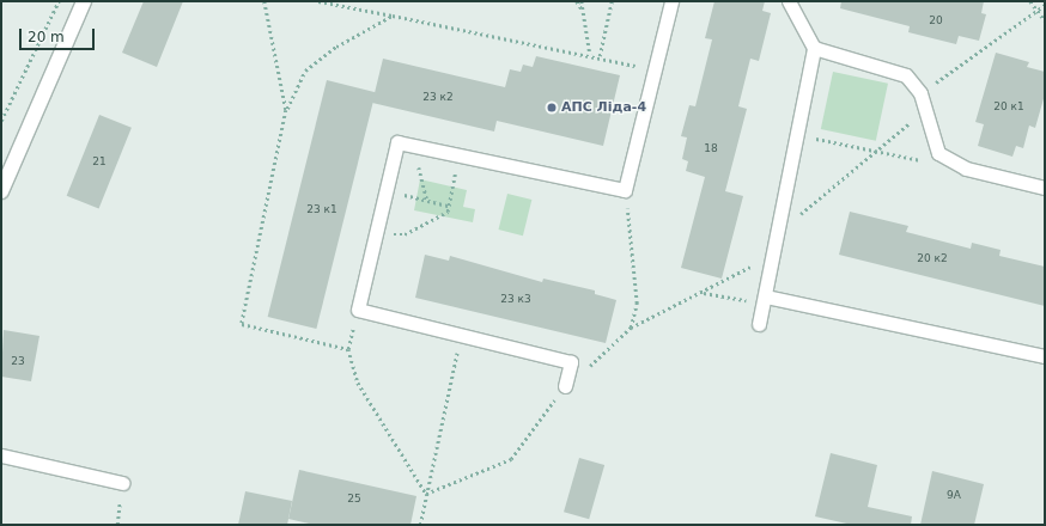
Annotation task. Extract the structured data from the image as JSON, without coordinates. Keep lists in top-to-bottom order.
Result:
{
  "places": ["АПС Ліда-4"],
  "house_numbers": [
    "20",
    "23 к2",
    "20 к1",
    "18",
    "21",
    "23 к1",
    "20 к2",
    "23 к3",
    "23",
    "9А",
    "25"
  ],
  "scale_bar": "20 m"
}
